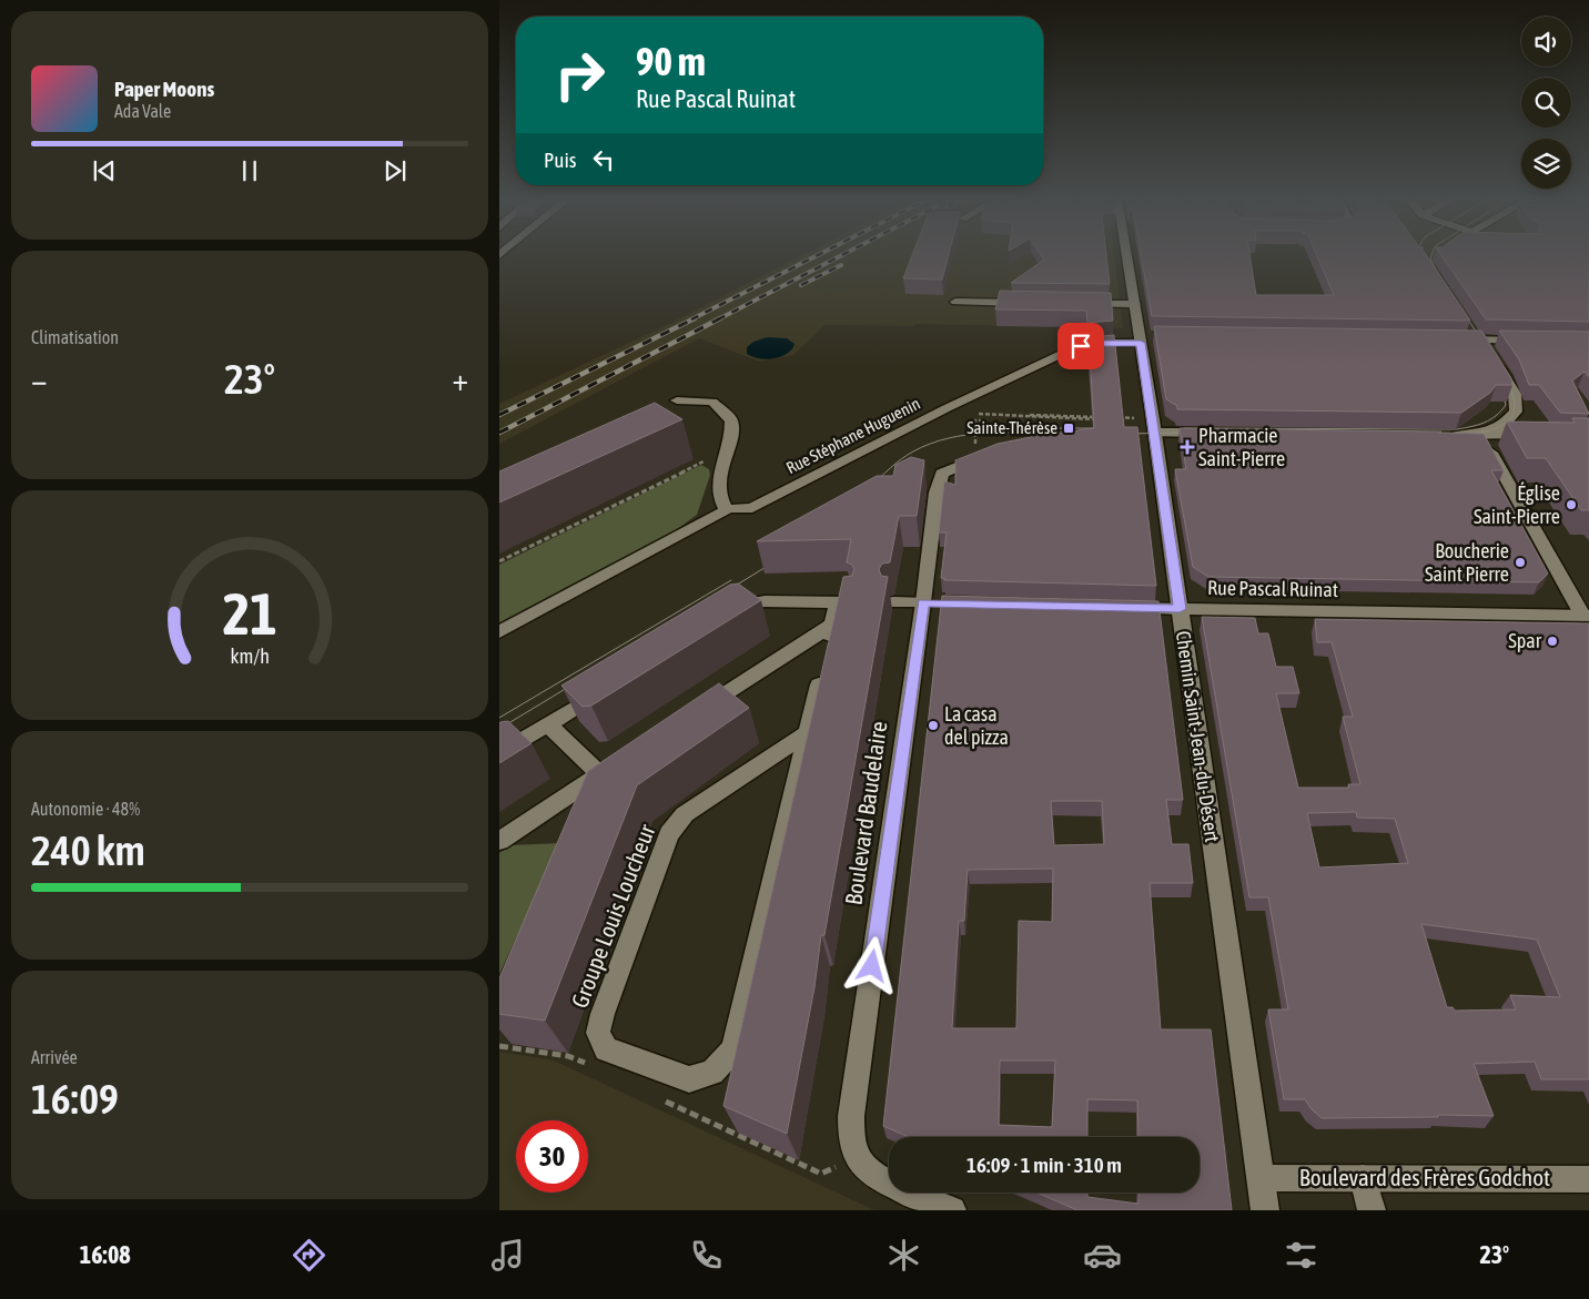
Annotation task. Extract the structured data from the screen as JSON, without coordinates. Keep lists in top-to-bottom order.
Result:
{
  "streets": {
    "street": [
      "Rue Stéphane Huguenin",
      "Rue Pascal Ruinat",
      "Chemin Saint-Jean-du-Désert",
      "Boulevard Baudelaire",
      "Groupe Louis Loucheur",
      "Boulevard des Frères Godchot"
    ]
  },
  "crossings": [
    ["Rue Stéphane Huguenin", "Chemin Saint-Jean-du-Désert"],
    ["Rue Pascal Ruinat", "Chemin Saint-Jean-du-Désert"],
    ["Chemin Saint-Jean-du-Désert", "Boulevard des Frères Godchot"]
  ],
  "places": {
    "transit": ["Sainte-Thérèse"],
    "health": ["Pharmacie Saint-Pierre"],
    "other": [
      "Église Saint-Pierre",
      "Boucherie Saint Pierre",
      "Spar",
      "La casa del pizza"
    ]
  },
  "page": {
    "turn": ["90 m", "Rue Pascal Ruinat"],
    "song": ["Paper Moons", "Ada Vale"],
    "then": "Puis",
    "tile": [
      "Climatisation",
      ["Autonomie · 48%", "240 km"],
      ["Arrivée", "16:09"]
    ],
    "heat": ["−", "23°", "+"],
    "limit": "30",
    "trip": "16:09 · 1 min · 310 m",
    "tabs": ["16:08", "23°"],
    "gauge": ["21", "km/h"]
  }
}
